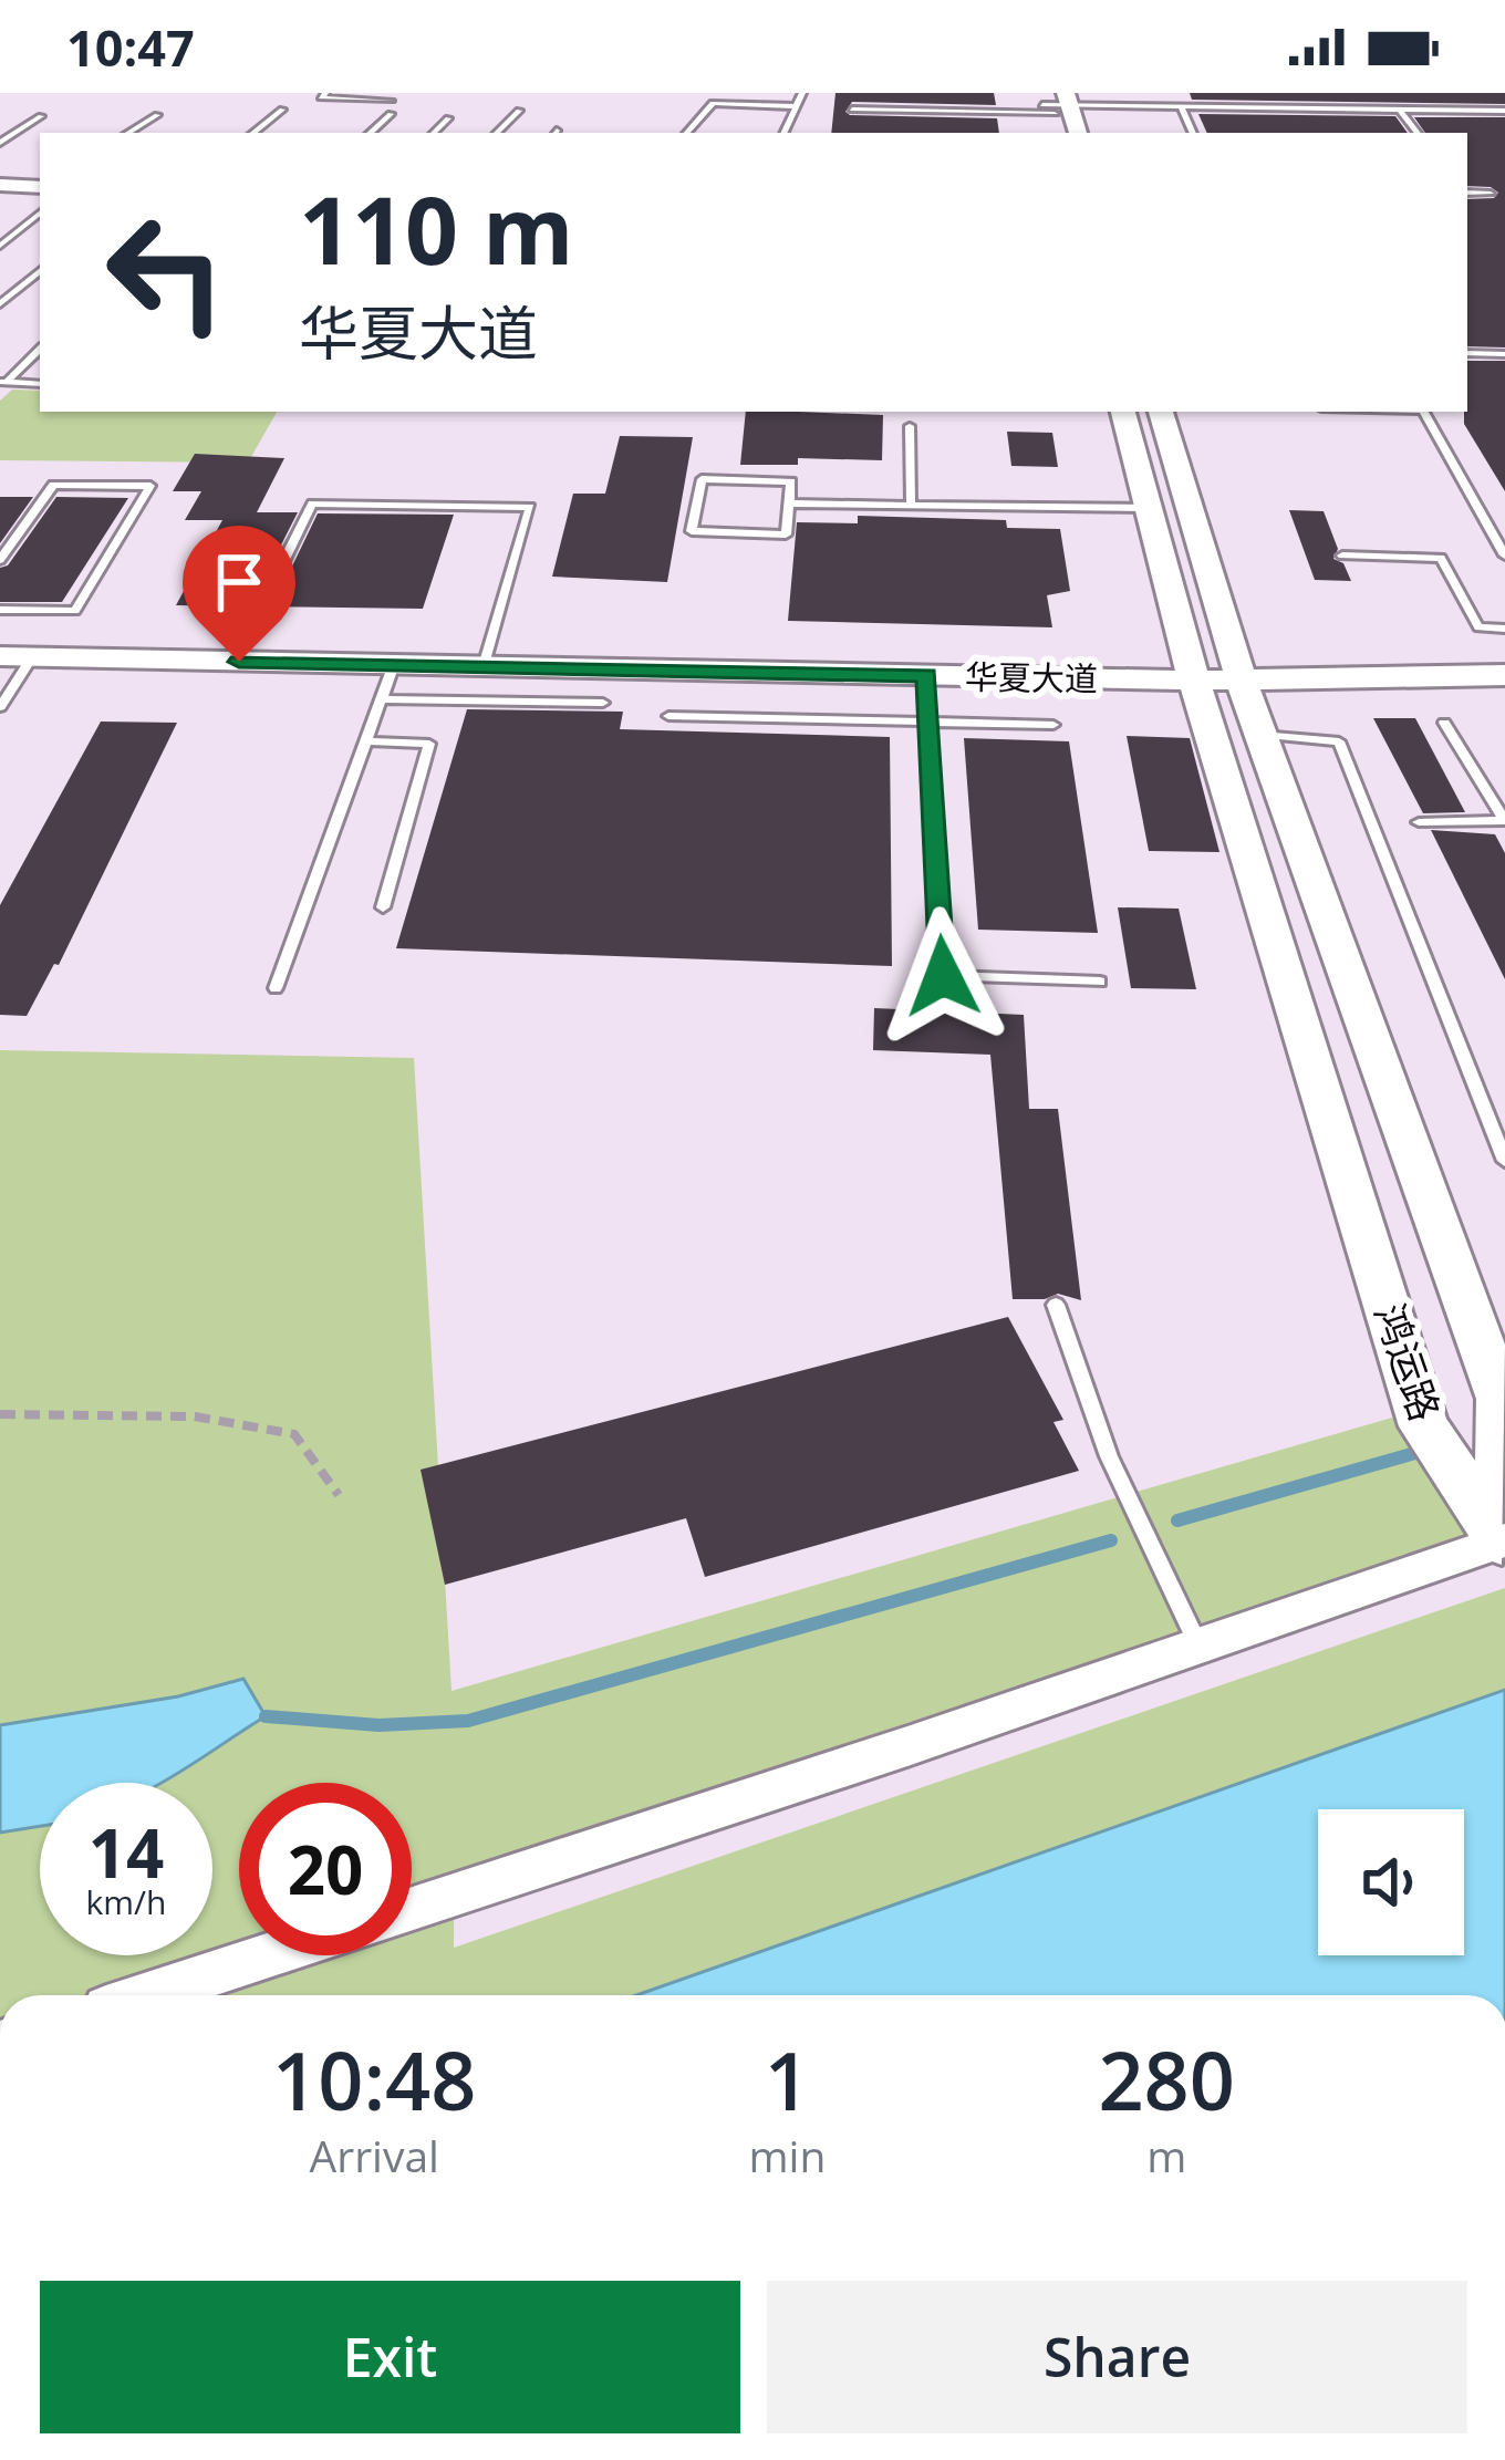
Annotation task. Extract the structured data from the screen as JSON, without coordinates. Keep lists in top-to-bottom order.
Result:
{
  "streets": {
    "street": ["华夏大道", "鸿运路"]
  },
  "crossings": [
    ["华夏大道", "鸿运路"]
  ],
  "page": {
    "status": "10:47",
    "turn": ["110 m", "华夏大道"],
    "speed": "14 km/h",
    "limit": "20",
    "eta": [
      "10:48",
      "Arrival",
      "1",
      "min",
      "280",
      "m"
    ],
    "buttons": ["Exit", "Share"]
  }
}
